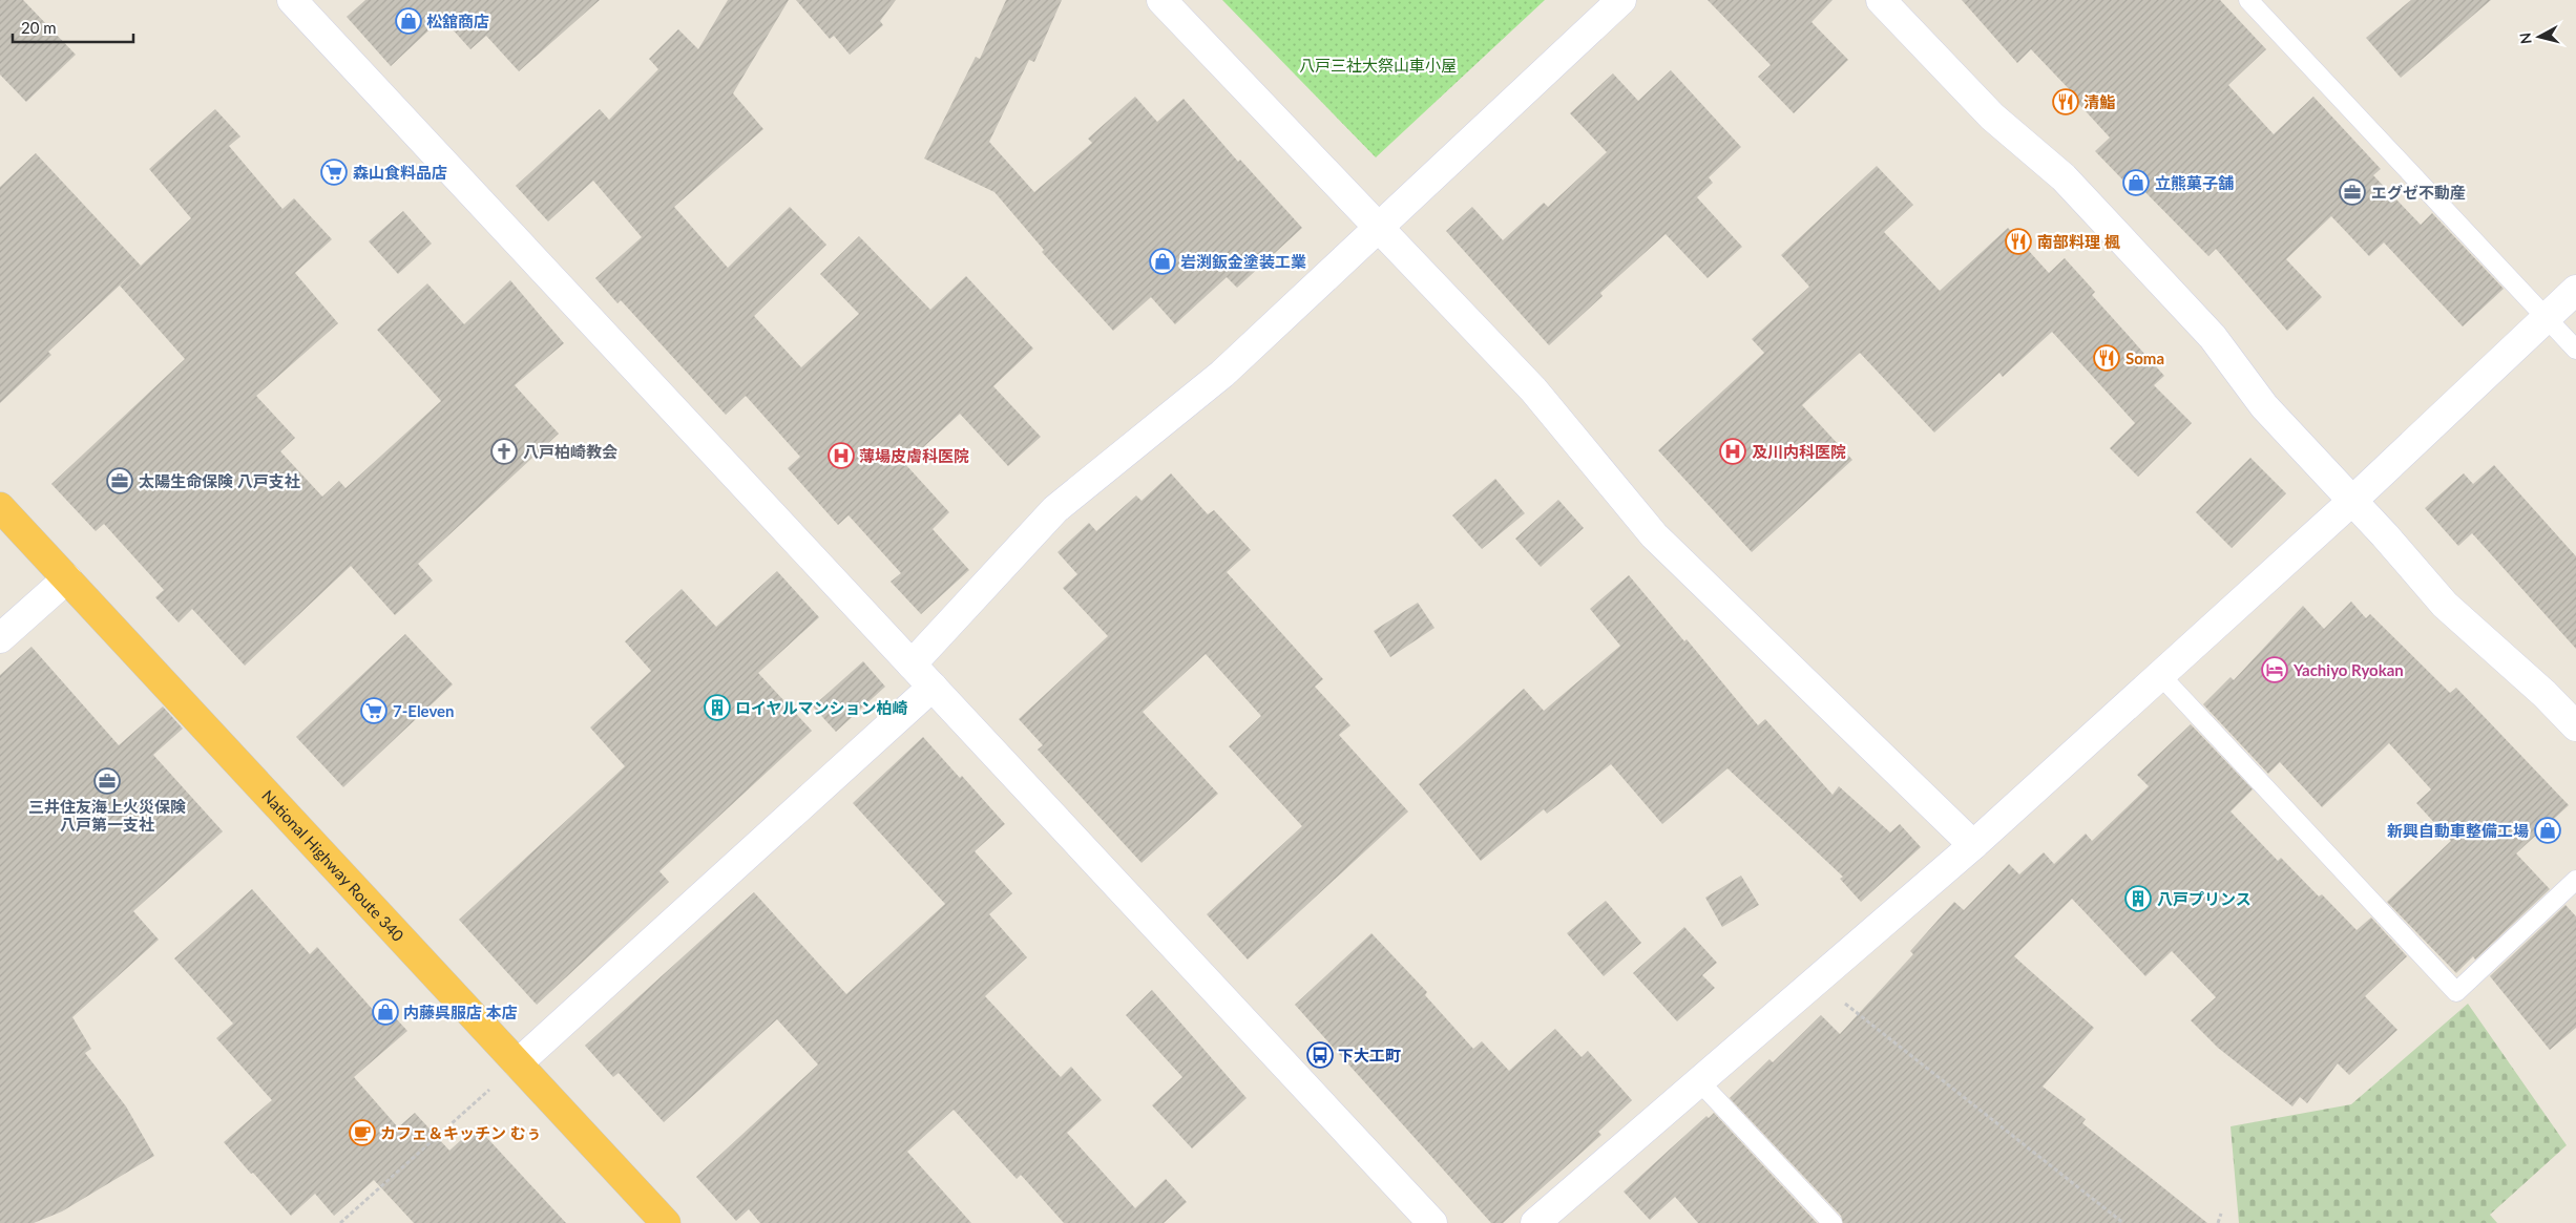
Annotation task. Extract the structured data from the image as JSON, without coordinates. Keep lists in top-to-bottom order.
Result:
{
  "streets": {
    "highway": ["National Highway Route 340"]
  },
  "parks": ["八戸三社大祭山車小屋"],
  "places": {
    "shop": [
      "松舘商店",
      "立熊菓子舗",
      "岩渕鈑金塗装工業",
      "新興自動車整備工場",
      "内藤呉服店 本店"
    ],
    "restaurant": ["清鮨", "南部料理 楓", "Soma"],
    "supermarket": ["森山食料品店", "7-Eleven"],
    "office": ["エグゼ不動産", "太陽生命保険 八戸支社", "三井住友海上火災保険 八戸第一支社"],
    "church": ["八戸柏崎教会"],
    "hospital": ["及川内科医院", "薄場皮膚科医院"],
    "hotel": ["Yachiyo Ryokan"],
    "building": ["ロイヤルマンション柏崎", "八戸プリンス"],
    "bus stop": ["下大工町"],
    "cafe": ["カフェ＆キッチン むぅ"]
  },
  "scale_bar": "20 m",
  "north": "left"
}
